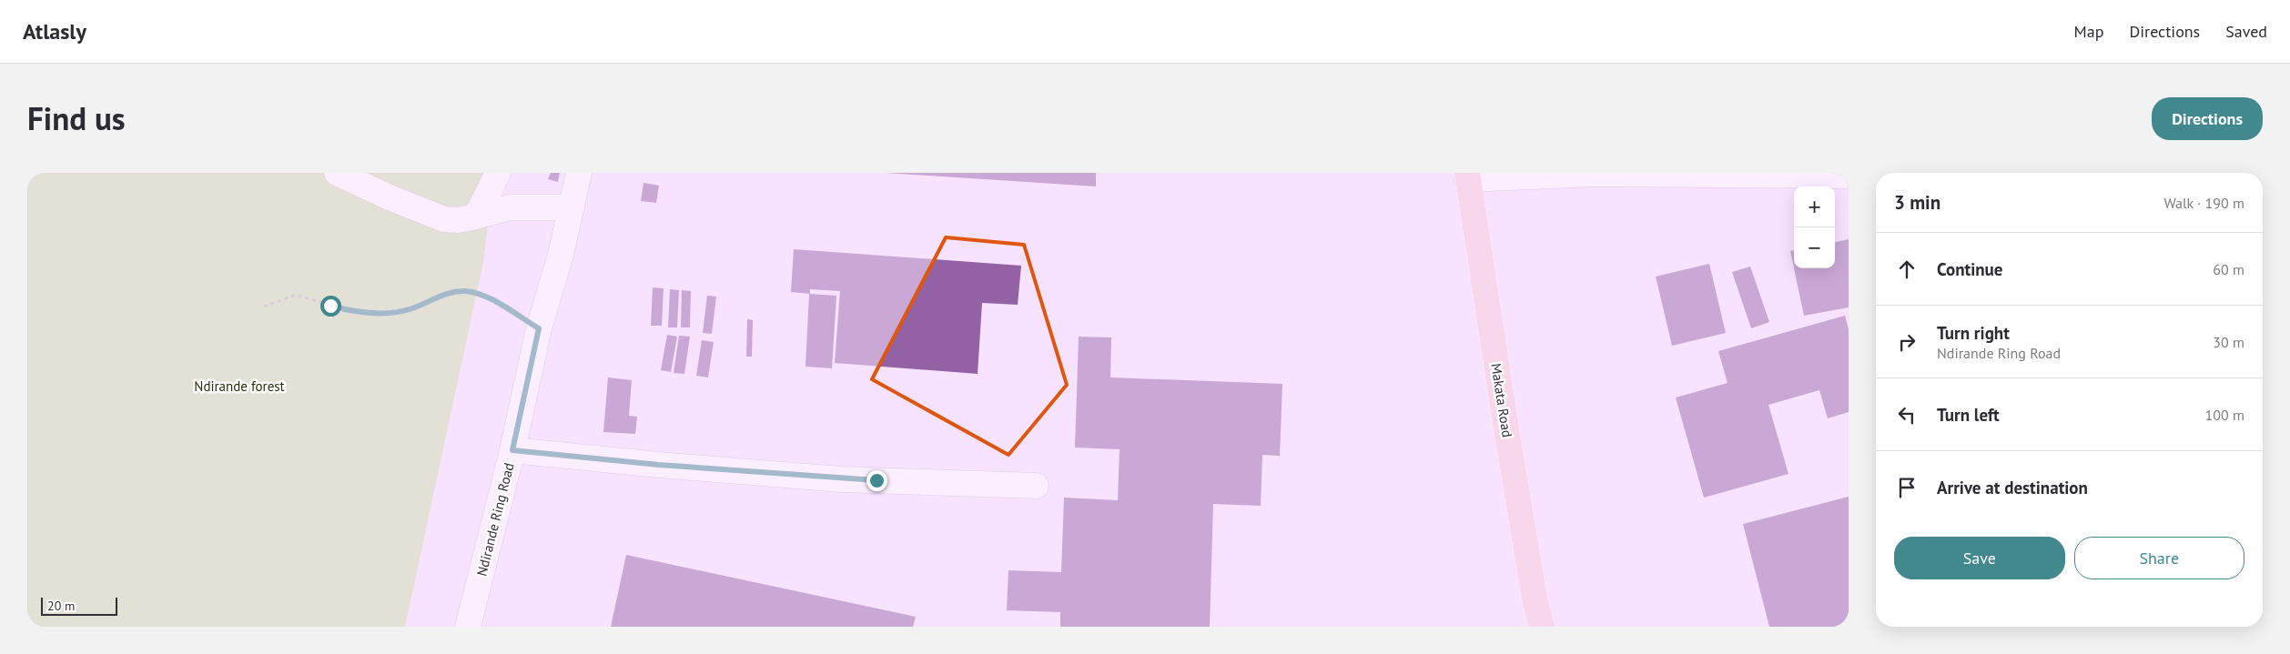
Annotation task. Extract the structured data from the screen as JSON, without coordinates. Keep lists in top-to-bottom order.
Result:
{
  "streets": {
    "main road": ["Makata Road"],
    "street": ["Ndirande Ring Road"]
  },
  "parks": ["Ndirande forest"],
  "scale_bar": "20 m",
  "page": {
    "header": "Atlasly",
    "nav": ["Map", "Directions", "Saved"],
    "title": "Find us",
    "buttons": [
      "Directions",
      ["Save", "Share"]
    ],
    "heading": ["3 min", "Walk · 190 m"],
    "map_buttons": ["+", "−"],
    "list": [
      ["Continue", "60 m"],
      ["Turn right", "Ndirande Ring Road", "30 m"],
      ["Turn left", "100 m"],
      "Arrive at destination"
    ],
    "scale": "20 m"
  }
}
